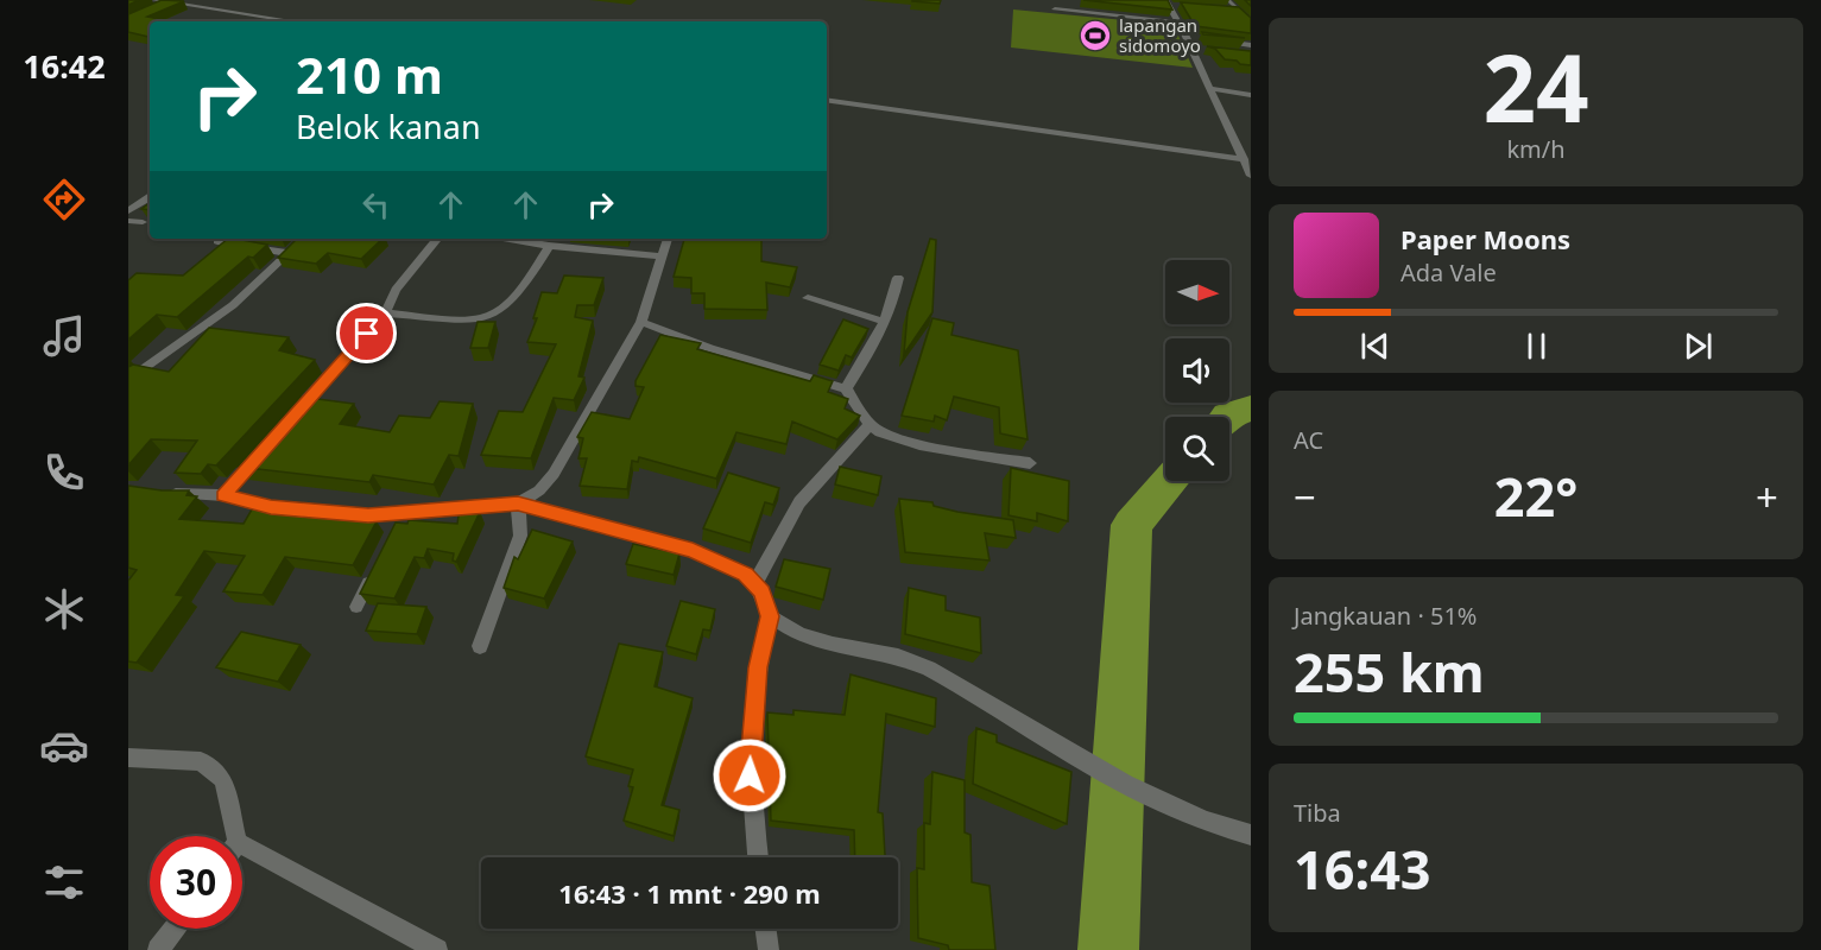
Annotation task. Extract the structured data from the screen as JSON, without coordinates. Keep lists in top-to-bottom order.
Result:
{
  "places": {
    "sports": ["lapangan sidomoyo"]
  },
  "north": "right",
  "page": {
    "tabs": "16:42",
    "tile": [
      ["24", "km/h"],
      "AC",
      ["Jangkauan · 51%", "255 km"],
      ["Tiba", "16:43"]
    ],
    "turn": ["210 m", "Belok kanan"],
    "song": ["Paper Moons", "Ada Vale"],
    "heat": ["−", "22°", "+"],
    "limit": "30",
    "trip": "16:43 · 1 mnt · 290 m"
  }
}
